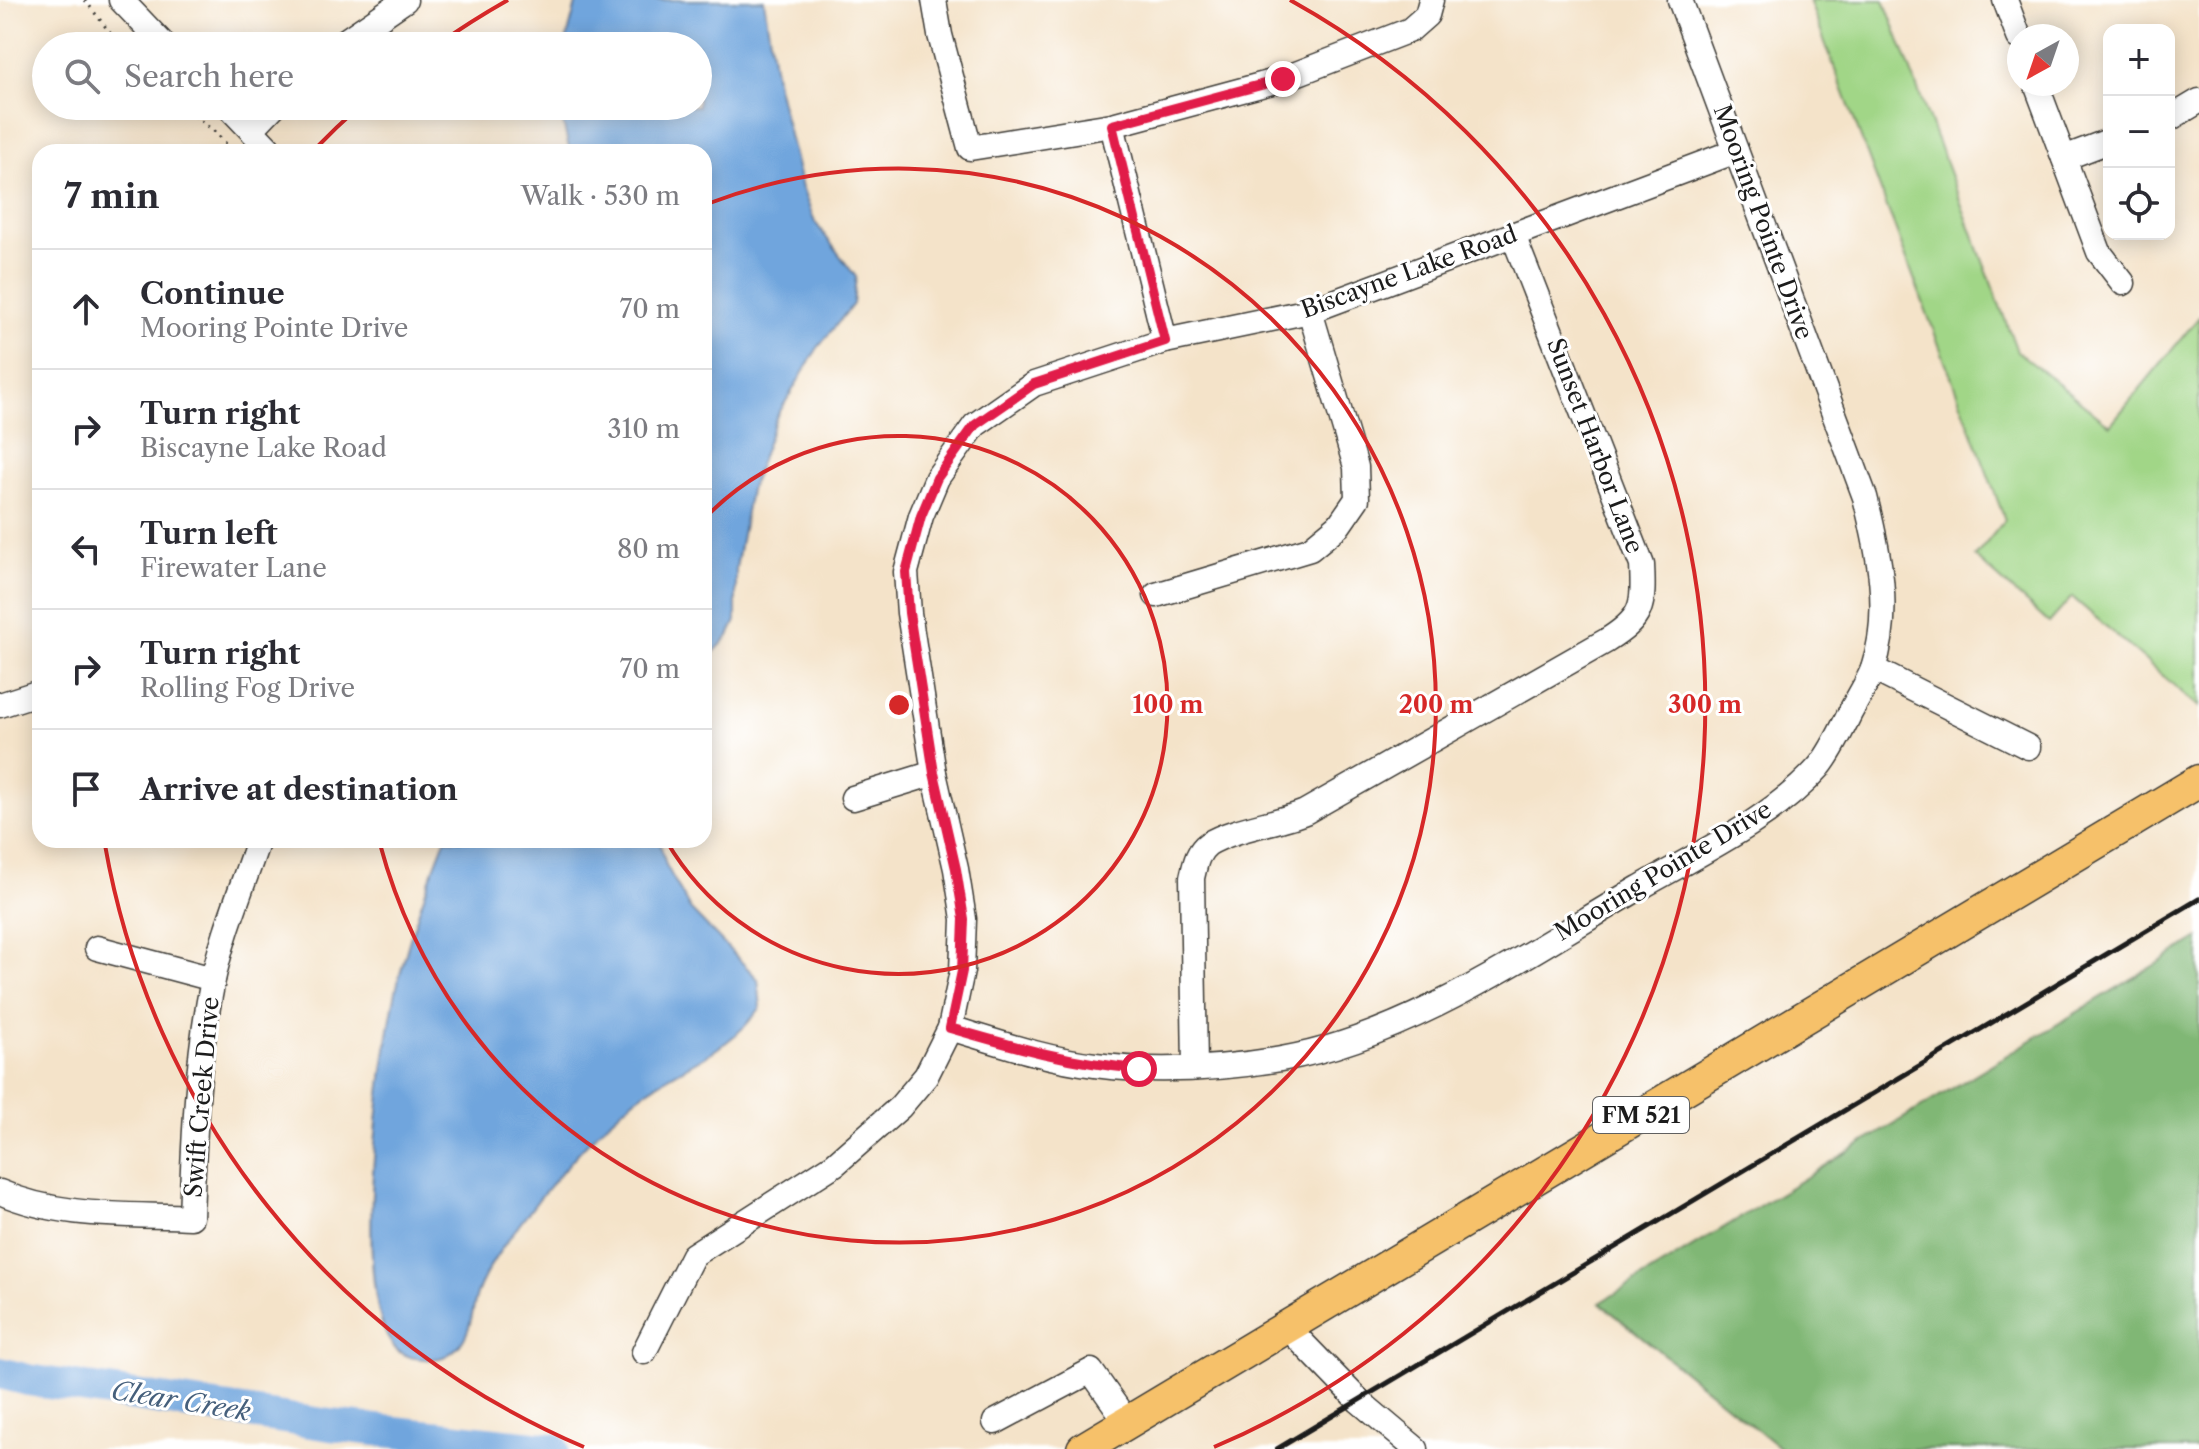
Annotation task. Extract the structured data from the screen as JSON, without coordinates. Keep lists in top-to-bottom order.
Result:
{
  "streets": {
    "main road": ["FM 521"],
    "street": [
      "Mooring Pointe Drive",
      "Biscayne Lake Road",
      "Sunset Harbor Lane",
      "Swift Creek Drive"
    ]
  },
  "crossings": [
    ["Mooring Pointe Drive", "Biscayne Lake Road"],
    ["Mooring Pointe Drive", "Sunset Harbor Lane"],
    ["Biscayne Lake Road", "Sunset Harbor Lane"]
  ],
  "water": ["Clear Creek"],
  "north": "bottom left",
  "page": {
    "map_buttons": ["+", "−"],
    "search": "Search here",
    "heading": ["7 min", "Walk · 530 m"],
    "list": [
      ["Continue", "Mooring Pointe Drive", "70 m"],
      ["Turn right", "Biscayne Lake Road", "310 m"],
      ["Turn left", "Firewater Lane", "80 m"],
      ["Turn right", "Rolling Fog Drive", "70 m"],
      "Arrive at destination"
    ]
  },
  "rings": ["100 m", "200 m", "300 m"]
}
